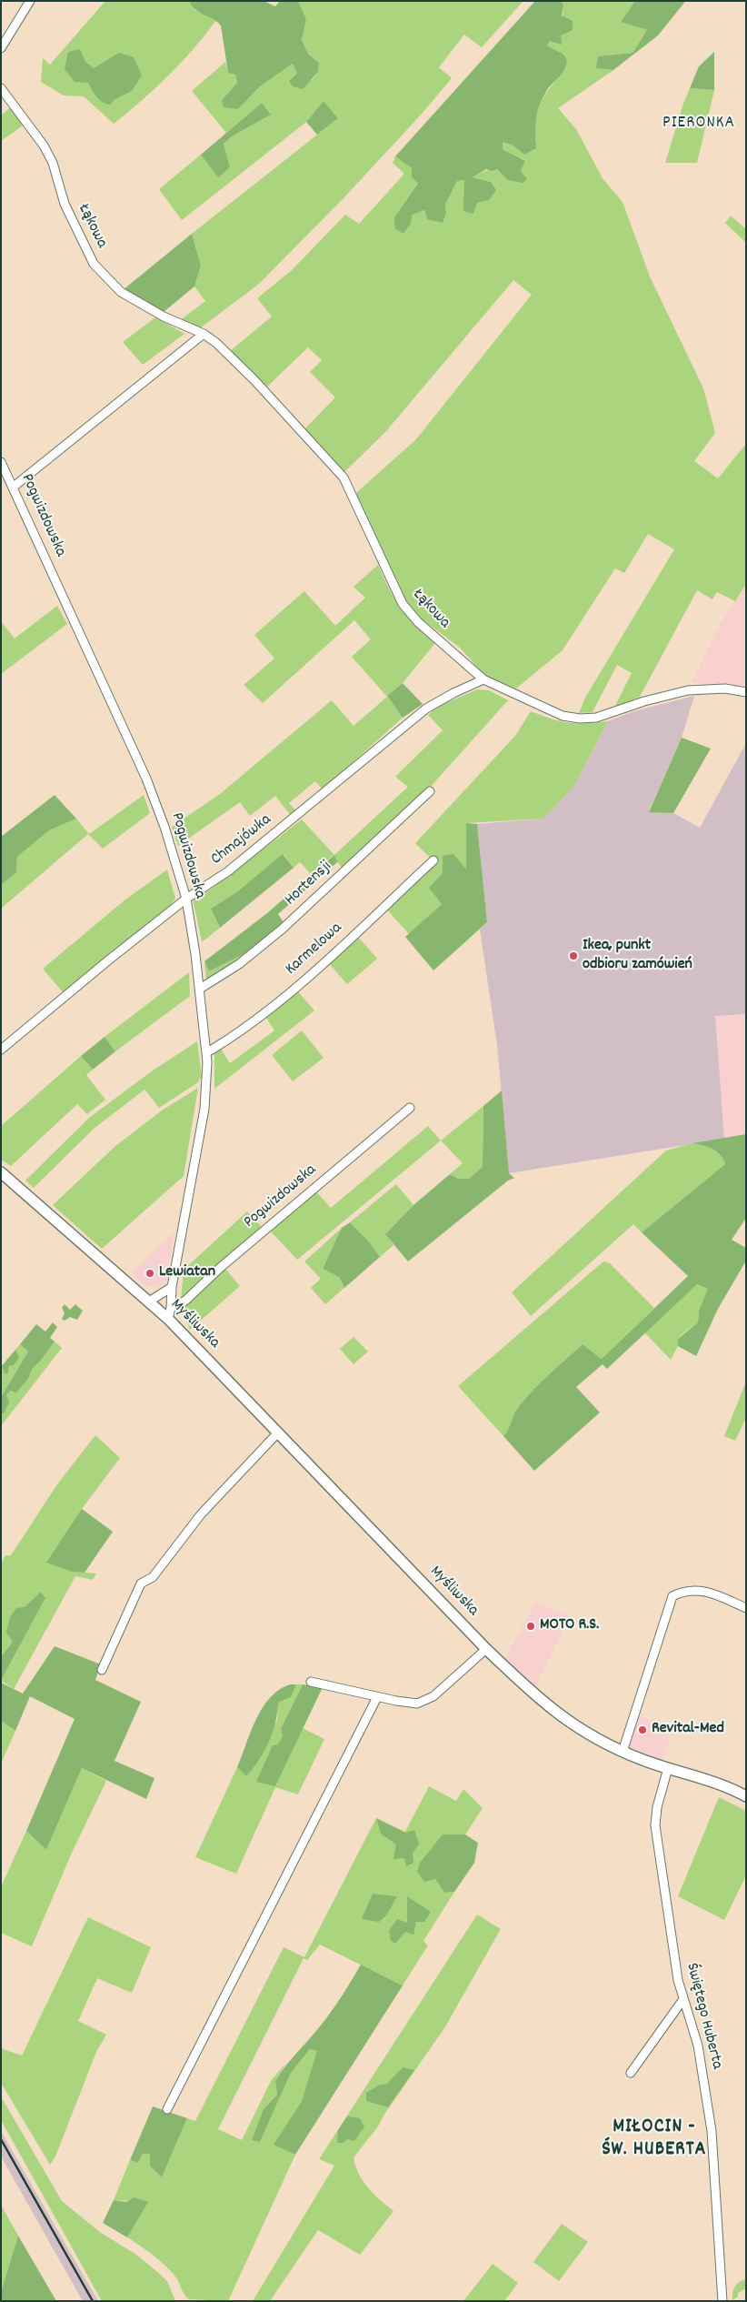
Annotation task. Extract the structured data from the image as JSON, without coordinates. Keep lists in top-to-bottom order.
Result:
{
  "streets": {
    "street": [
      "Łąkowa",
      "Pogwizdowska",
      "Chmajówka",
      "Hortensji",
      "Karmelowa",
      "Myśliwska",
      "Świętego Huberta"
    ]
  },
  "crossings": [
    ["Łąkowa", "Chmajówka"],
    ["Pogwizdowska", "Chmajówka"],
    ["Pogwizdowska", "Hortensji"],
    ["Pogwizdowska", "Karmelowa"],
    ["Pogwizdowska", "Myśliwska"],
    ["Myśliwska", "Świętego Huberta"]
  ],
  "districts": ["PIERONKA", "MIŁOCIN - ŚW. HUBERTA"],
  "places": [
    "Ikea, punkt odbioru zamówień",
    "Lewiatan",
    "MOTO R.S.",
    "Revital-Med"
  ]
}
